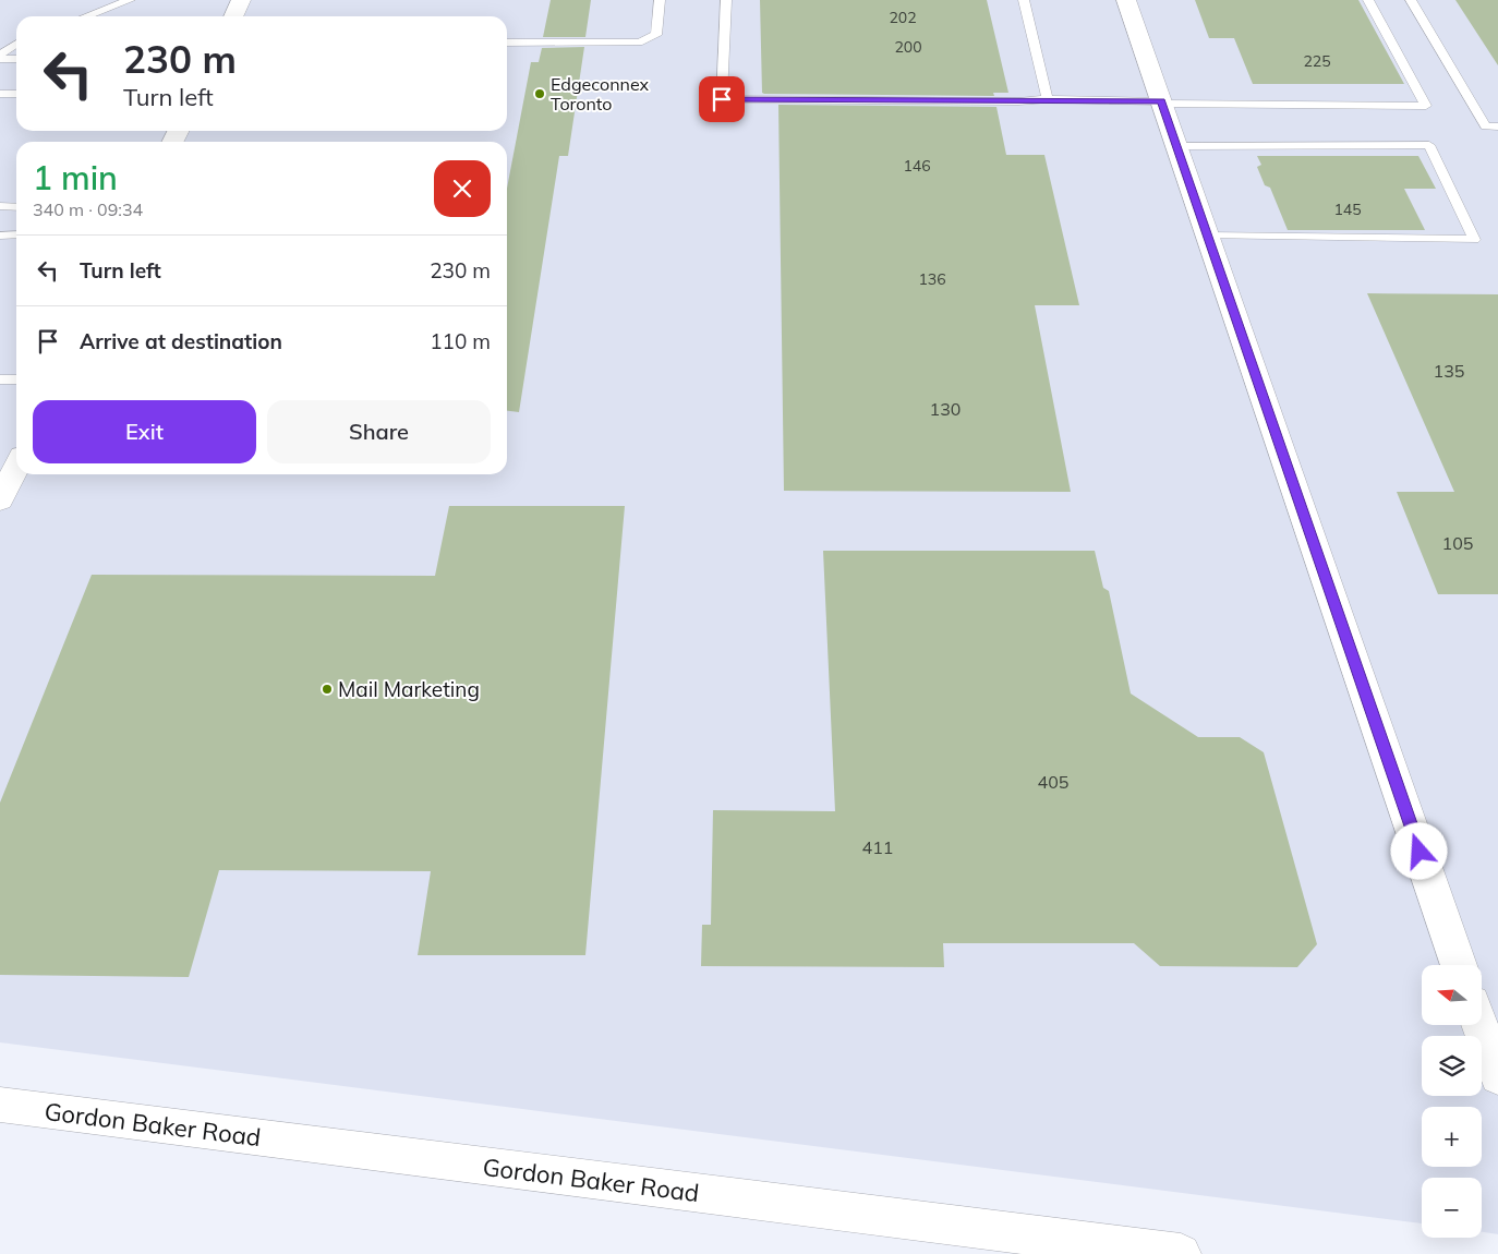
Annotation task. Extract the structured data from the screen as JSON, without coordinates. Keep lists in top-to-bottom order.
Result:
{
  "streets": {
    "street": ["Gordon Baker Road"]
  },
  "places": ["Edgeconnex Toronto", "Mail Marketing"],
  "house_numbers": [
    "202",
    "200",
    "225",
    "146",
    "145",
    "136",
    "135",
    "130",
    "105",
    "405",
    "411"
  ],
  "north": "left",
  "page": {
    "turn": ["230 m", "Turn left"],
    "heading": ["1 min", "340 m · 09:34"],
    "list": [
      {
        "name": "Turn left",
        "value": "230 m"
      },
      {
        "name": "Arrive at destination",
        "value": "110 m"
      }
    ],
    "buttons": ["Exit", "Share"],
    "map_buttons": ["+", "−"]
  }
}
